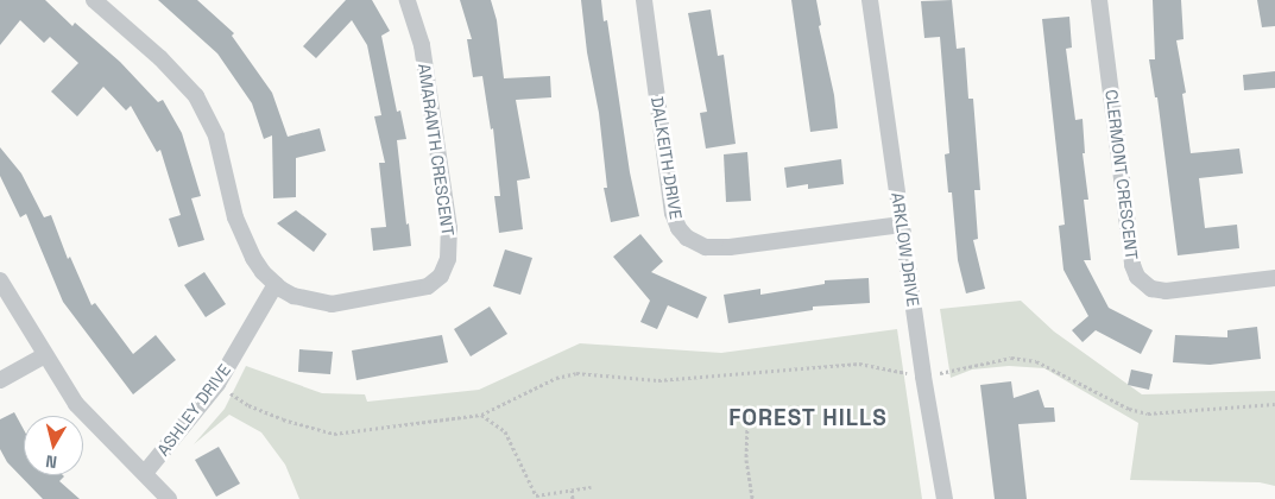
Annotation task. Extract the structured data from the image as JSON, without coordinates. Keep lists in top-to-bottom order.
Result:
{
  "streets": {
    "street": [
      "AMARANTH CRESCENT",
      "DALKEITH DRIVE",
      "CLERMONT CRESCENT",
      "ARKLOW DRIVE",
      "ASHLEY DRIVE"
    ]
  },
  "crossings": [
    ["AMARANTH CRESCENT", "ASHLEY DRIVE"],
    ["DALKEITH DRIVE", "ARKLOW DRIVE"]
  ],
  "districts": ["FOREST HILLS"],
  "north": "bottom"
}
